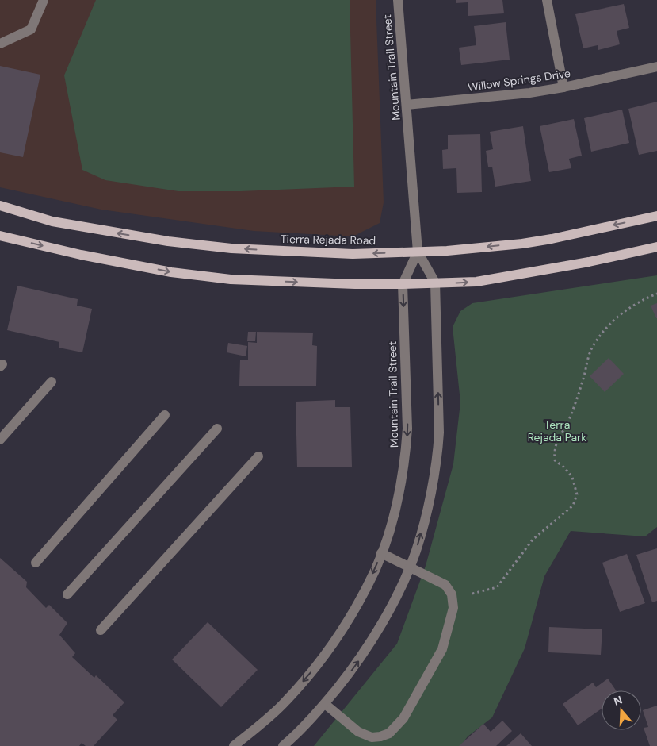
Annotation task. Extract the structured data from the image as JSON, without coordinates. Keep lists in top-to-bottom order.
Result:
{
  "streets": {
    "main road": ["Tierra Rejada Road"],
    "street": ["Mountain Trail Street", "Willow Springs Drive"]
  },
  "crossings": [
    ["Mountain Trail Street", "Willow Springs Drive"],
    ["Mountain Trail Street", "Tierra Rejada Road"]
  ],
  "parks": ["Terra Rejada Park"],
  "north": "top"
}
